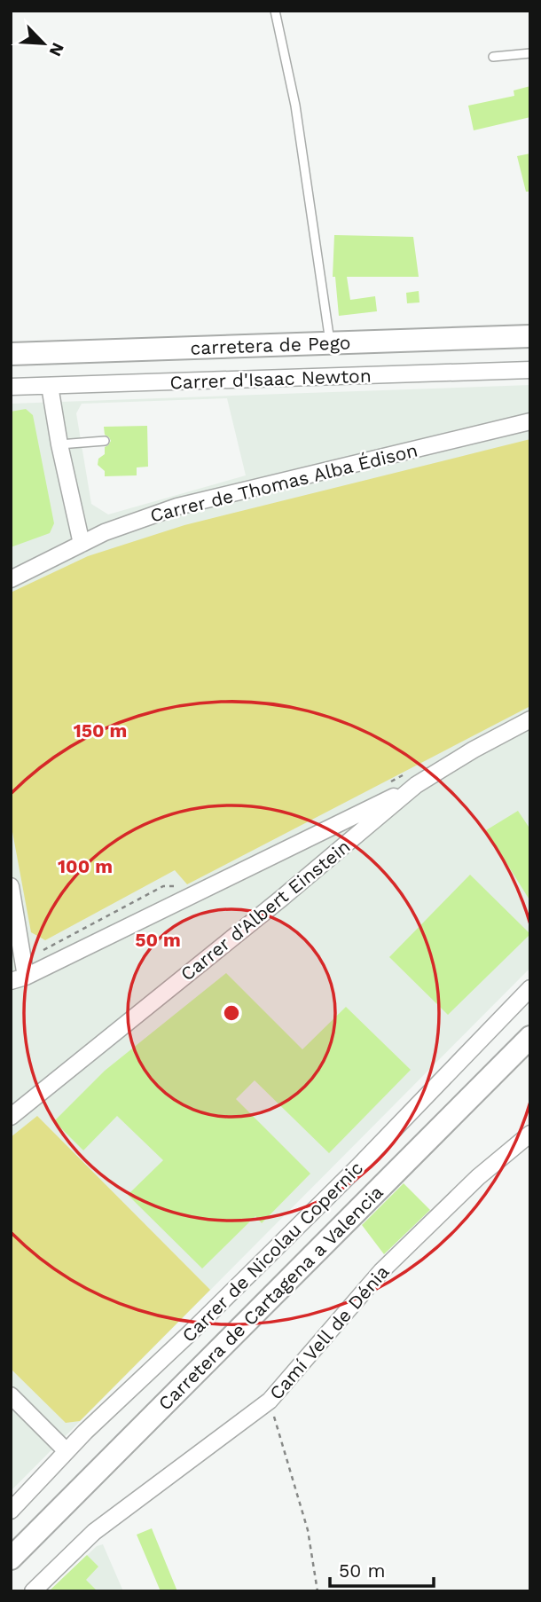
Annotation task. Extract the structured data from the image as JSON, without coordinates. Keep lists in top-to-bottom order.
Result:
{
  "streets": {
    "main road": ["carretera de Pego", "Carretera de Cartagena a Valencia"],
    "street": [
      "Carrer d'Isaac Newton",
      "Carrer de Thomas Alba Édison",
      "Carrer d'Albert Einstein",
      "Carrer de Nicolau Copernic",
      "Camí Vell de Dénia"
    ]
  },
  "scale_bar": "50 m",
  "north": "bottom right",
  "rings": ["150 m", "100 m", "50 m"]
}
